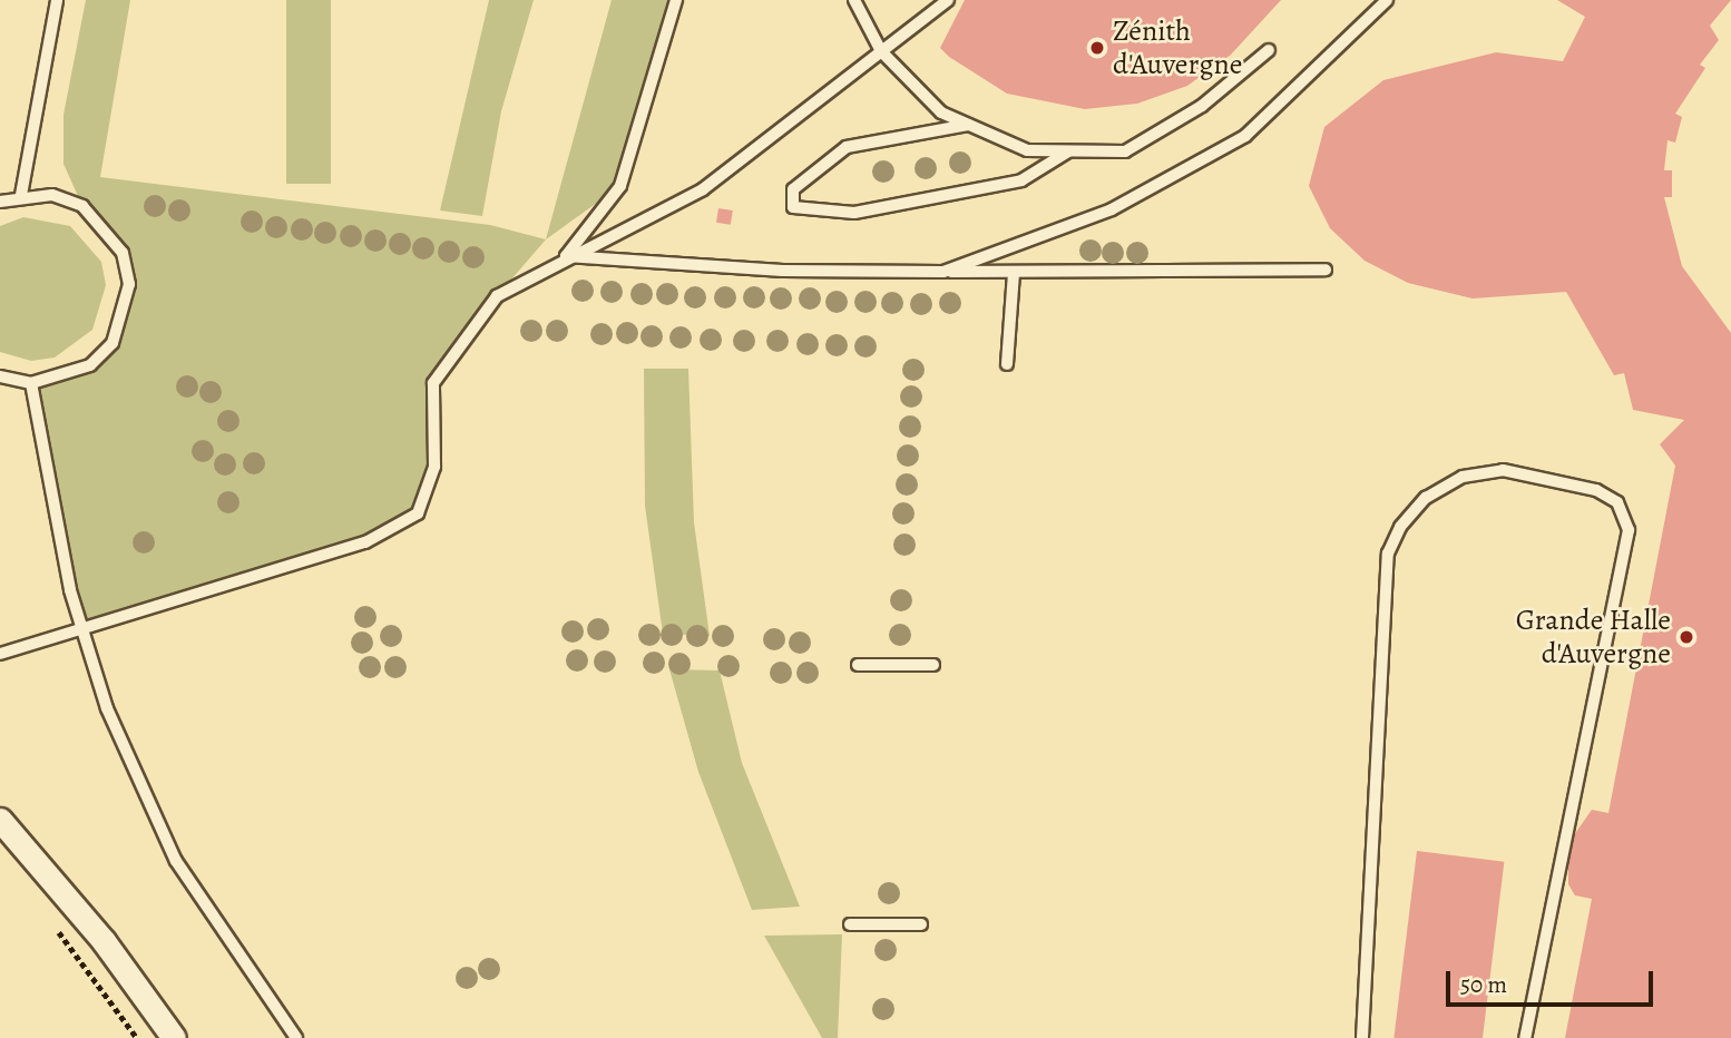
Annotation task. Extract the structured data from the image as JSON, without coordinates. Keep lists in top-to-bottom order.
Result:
{
  "places": ["Zénith d'Auvergne", "Grande Halle d'Auvergne"],
  "scale_bar": "50 m"
}
